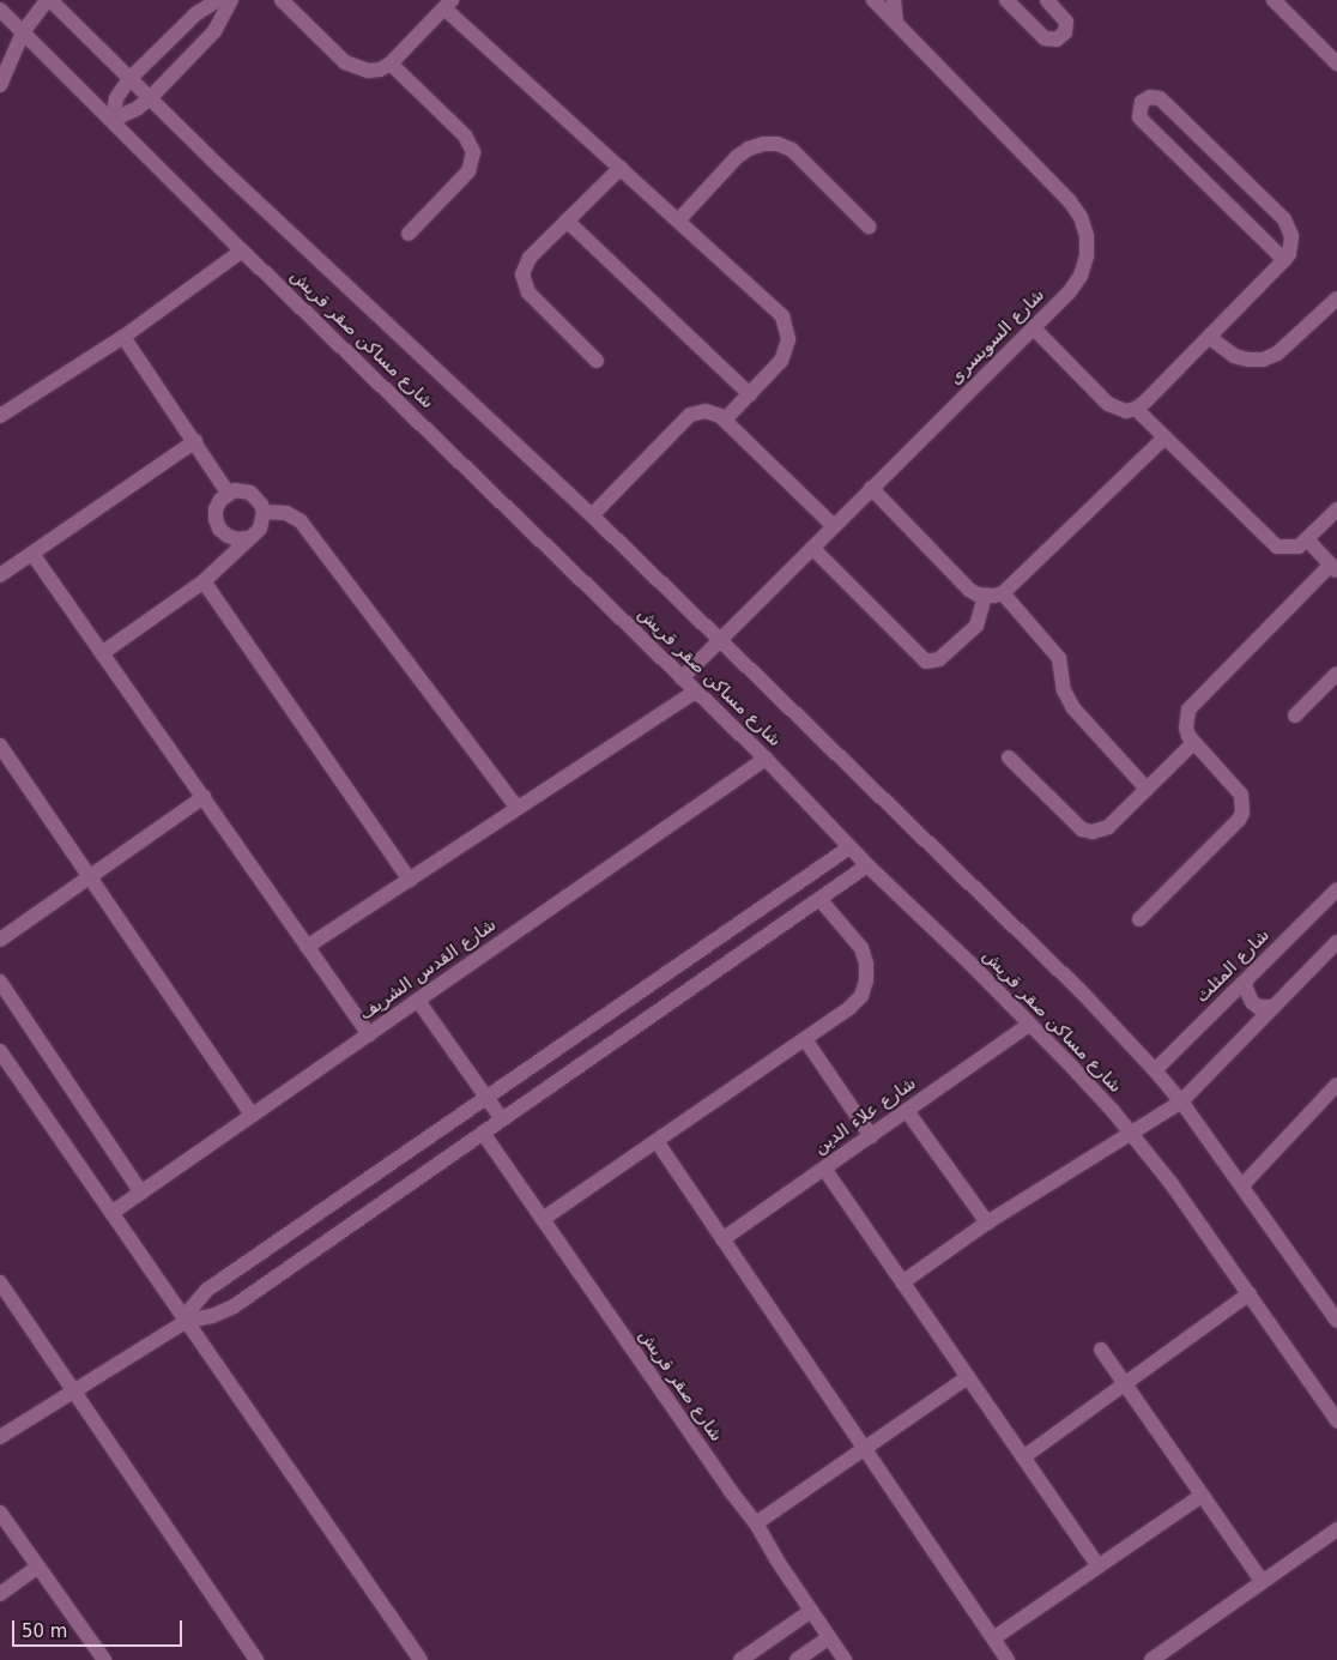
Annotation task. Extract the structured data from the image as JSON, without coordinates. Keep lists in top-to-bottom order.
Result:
{
  "streets": {
    "street": [
      "شارع السويسرى",
      "شارع مساكن صقر قريش",
      "شارع المثلث",
      "شارع القدس الشريف",
      "شارع علاء الدين",
      "شارع صقر قريش"
    ]
  },
  "crossings": [
    ["شارع السويسرى", "شارع مساكن صقر قريش"],
    ["شارع مساكن صقر قريش", "شارع المثلث"],
    ["شارع مساكن صقر قريش", "شارع القدس الشريف"],
    ["شارع مساكن صقر قريش", "شارع علاء الدين"]
  ],
  "scale_bar": "50 m"
}
